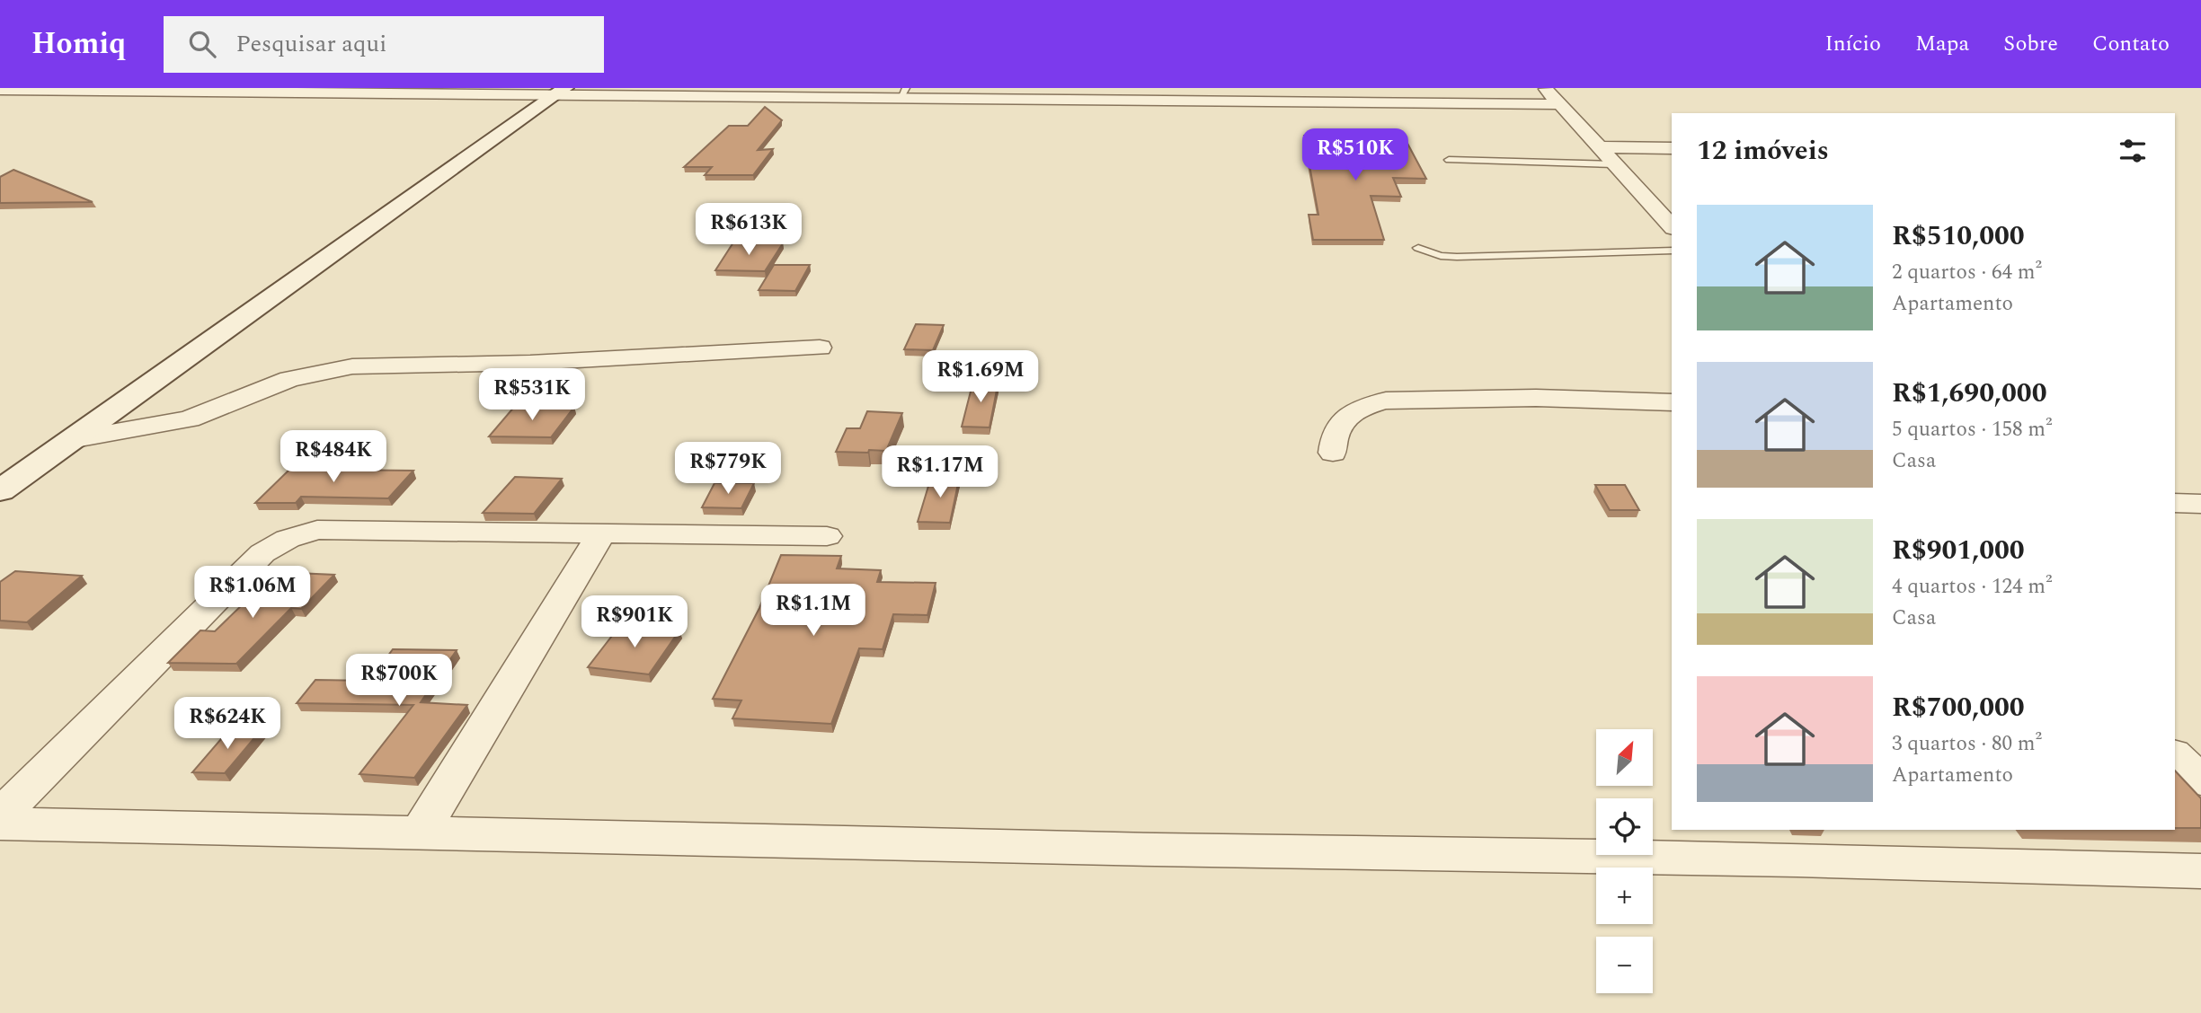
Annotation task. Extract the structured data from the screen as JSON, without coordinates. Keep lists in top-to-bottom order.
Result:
{
  "north": "top right",
  "page": {
    "header": "Homiq",
    "search": "Pesquisar aqui",
    "nav": [
      "Início",
      "Mapa",
      "Sobre",
      "Contato"
    ],
    "heading": "12 imóveis",
    "price": [
      "R$510K",
      "R$613K",
      "R$1.69M",
      "R$531K",
      "R$484K",
      "R$779K",
      "R$1.17M",
      "R$1.06M",
      "R$1.1M",
      "R$901K",
      "R$700K",
      "R$624K"
    ],
    "list": [
      {
        "name": "R$510,000",
        "note": "2 quartos · 64 m² · Apartamento"
      },
      {
        "name": "R$1,690,000",
        "note": "5 quartos · 158 m² · Casa"
      },
      {
        "name": "R$901,000",
        "note": "4 quartos · 124 m² · Casa"
      },
      {
        "name": "R$700,000",
        "note": "3 quartos · 80 m² · Apartamento"
      }
    ],
    "map_buttons": ["+", "−"]
  }
}
